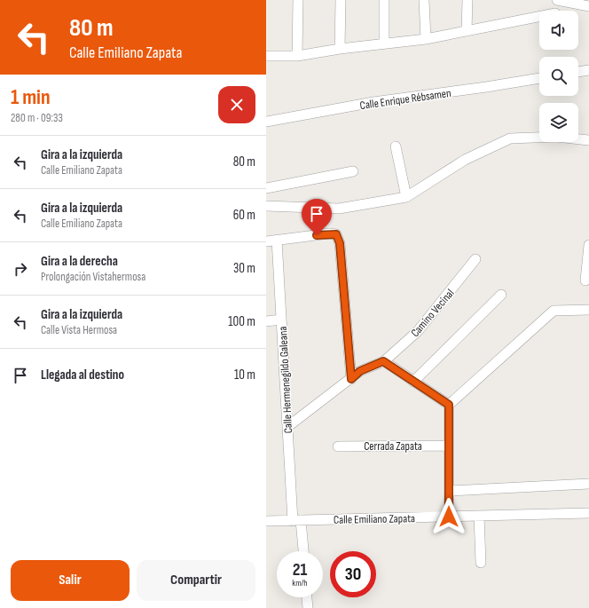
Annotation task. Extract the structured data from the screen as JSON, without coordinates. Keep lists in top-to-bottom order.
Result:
{
  "streets": {
    "street": [
      "Calle Enrique Rébsamen",
      "Camino Vecinal",
      "Calle Hermenegildo Galeana",
      "Cerrada Zapata",
      "Calle Emiliano Zapata"
    ]
  },
  "crossings": [
    ["Calle Hermenegildo Galeana", "Calle Emiliano Zapata"]
  ],
  "page": {
    "turn": ["80 m", "Calle Emiliano Zapata"],
    "heading": ["1 min", "280 m · 09:33"],
    "list": [
      {
        "name": "Gira a la izquierda",
        "note": "Calle Emiliano Zapata",
        "value": "80 m"
      },
      {
        "name": "Gira a la izquierda",
        "note": "Calle Emiliano Zapata",
        "value": "60 m"
      },
      {
        "name": "Gira a la derecha",
        "note": "Prolongación Vistahermosa",
        "value": "30 m"
      },
      {
        "name": "Gira a la izquierda",
        "note": "Calle Vista Hermosa",
        "value": "100 m"
      },
      {
        "name": "Llegada al destino",
        "value": "10 m"
      }
    ],
    "speed": "21 km/h",
    "limit": "30",
    "buttons": ["Salir", "Compartir"]
  }
}
